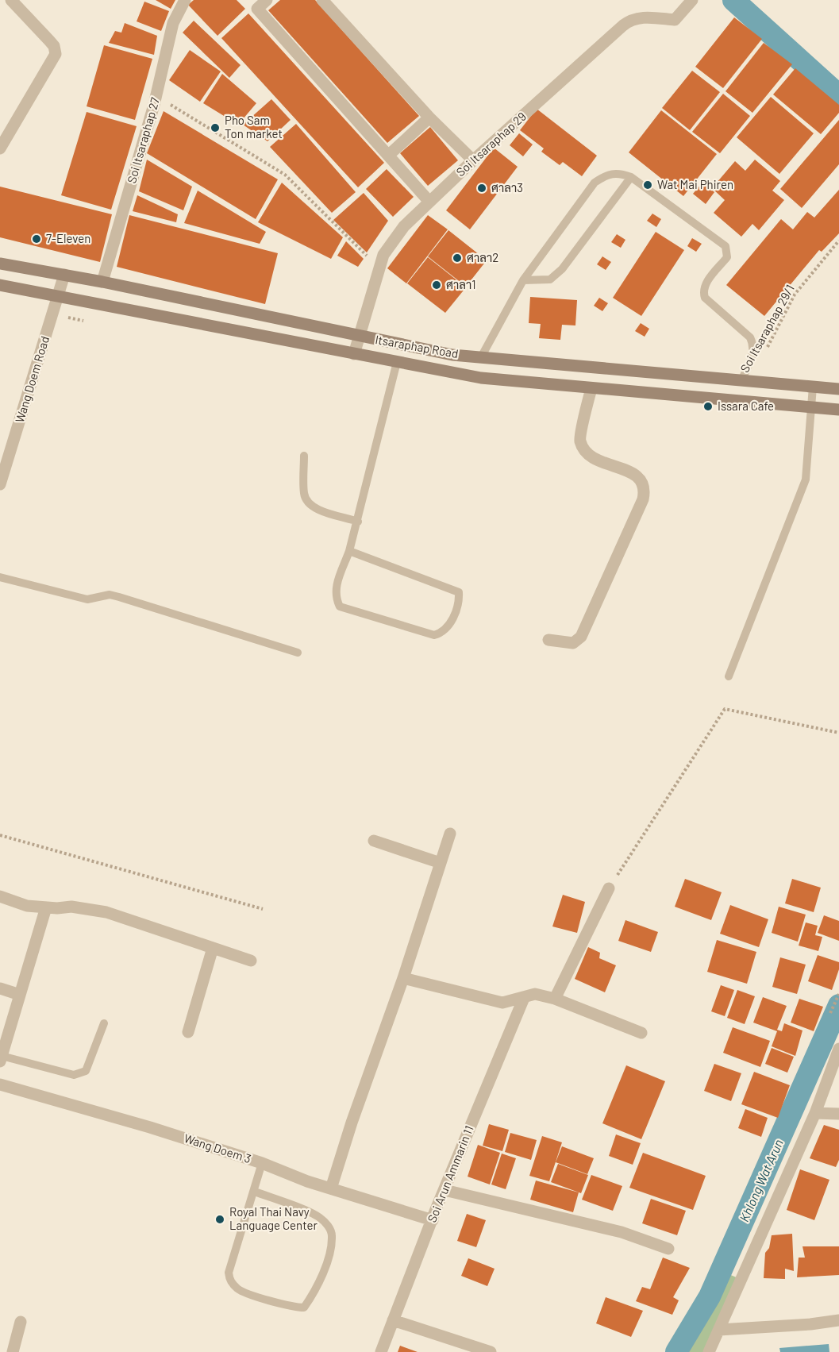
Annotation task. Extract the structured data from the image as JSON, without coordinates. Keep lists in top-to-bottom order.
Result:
{
  "streets": {
    "main road": ["Itsaraphap Road"],
    "street": [
      "Soi Itsaraphap 27",
      "Soi Itsaraphap 29",
      "Wang Doem Road",
      "Wang Doem 3",
      "Soi Arun Ammarin 11"
    ],
    "path": ["Soi Itsaraphap 29/1"]
  },
  "crossings": [
    ["Soi Itsaraphap 27", "Itsaraphap Road"],
    ["Soi Itsaraphap 29", "Itsaraphap Road"],
    ["Itsaraphap Road", "Wang Doem Road"],
    ["Wang Doem 3", "Soi Arun Ammarin 11"]
  ],
  "water": ["Khlong Wat Arun"],
  "places": [
    "Pho Sam Ton market",
    "Wat Mai Phiren",
    "ศาลา3",
    "7-Eleven",
    "ศาลา2",
    "ศาลา1",
    "Issara Cafe",
    "Royal Thai Navy Language Center"
  ]
}
